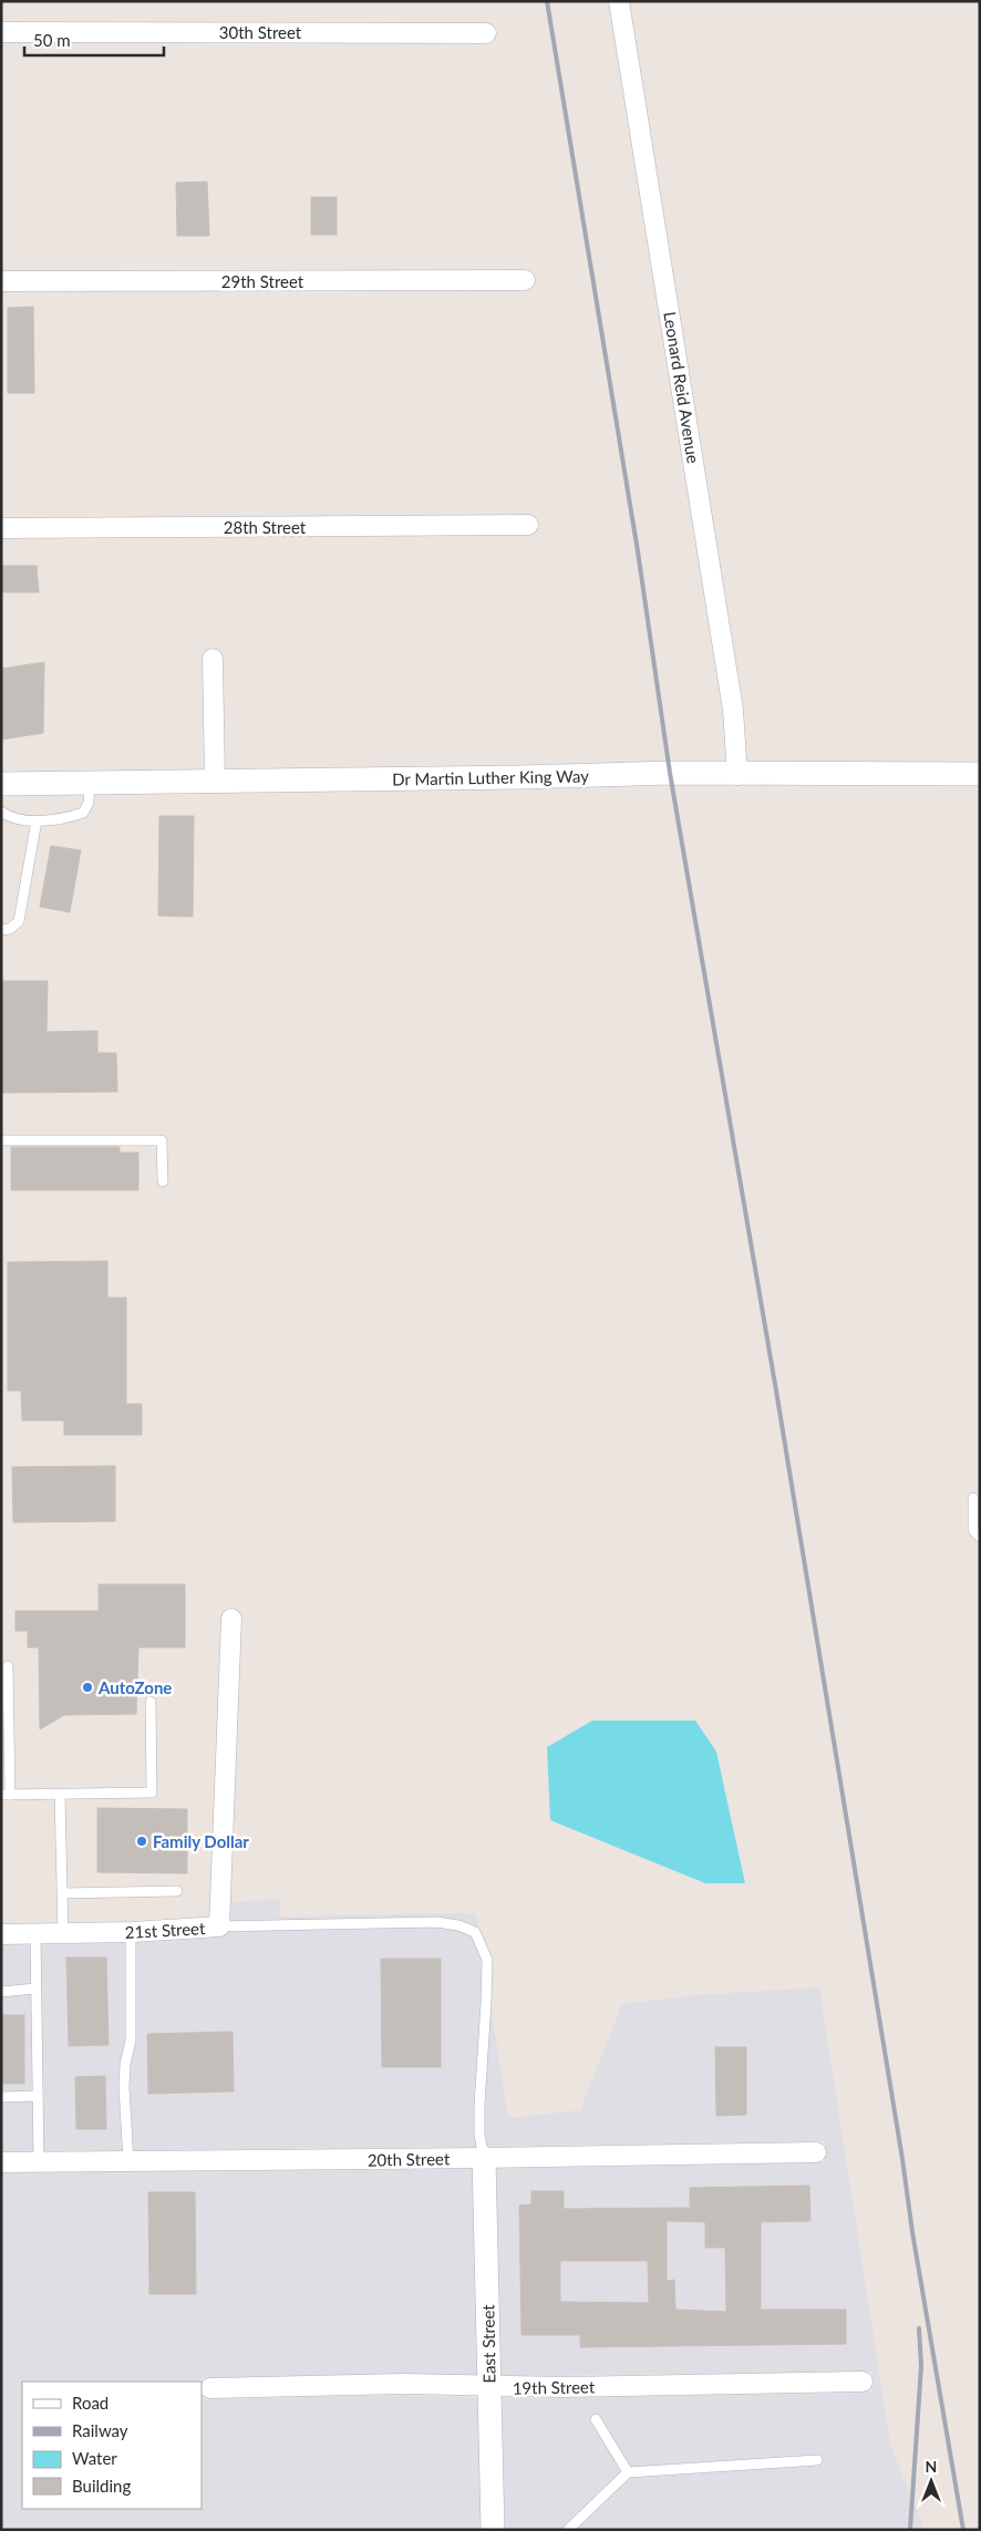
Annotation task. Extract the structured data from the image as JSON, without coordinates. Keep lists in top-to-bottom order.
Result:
{
  "streets": {
    "street": [
      "30th Street",
      "29th Street",
      "Leonard Reid Avenue",
      "28th Street",
      "Dr Martin Luther King Way",
      "21st Street",
      "20th Street",
      "East Street",
      "19th Street"
    ]
  },
  "crossings": [
    ["Leonard Reid Avenue", "Dr Martin Luther King Way"],
    ["20th Street", "East Street"],
    ["East Street", "19th Street"]
  ],
  "places": ["AutoZone", "Family Dollar"],
  "legend": [
    "Road",
    "Railway",
    "Water",
    "Building"
  ],
  "scale_bar": "50 m",
  "north": "top"
}
